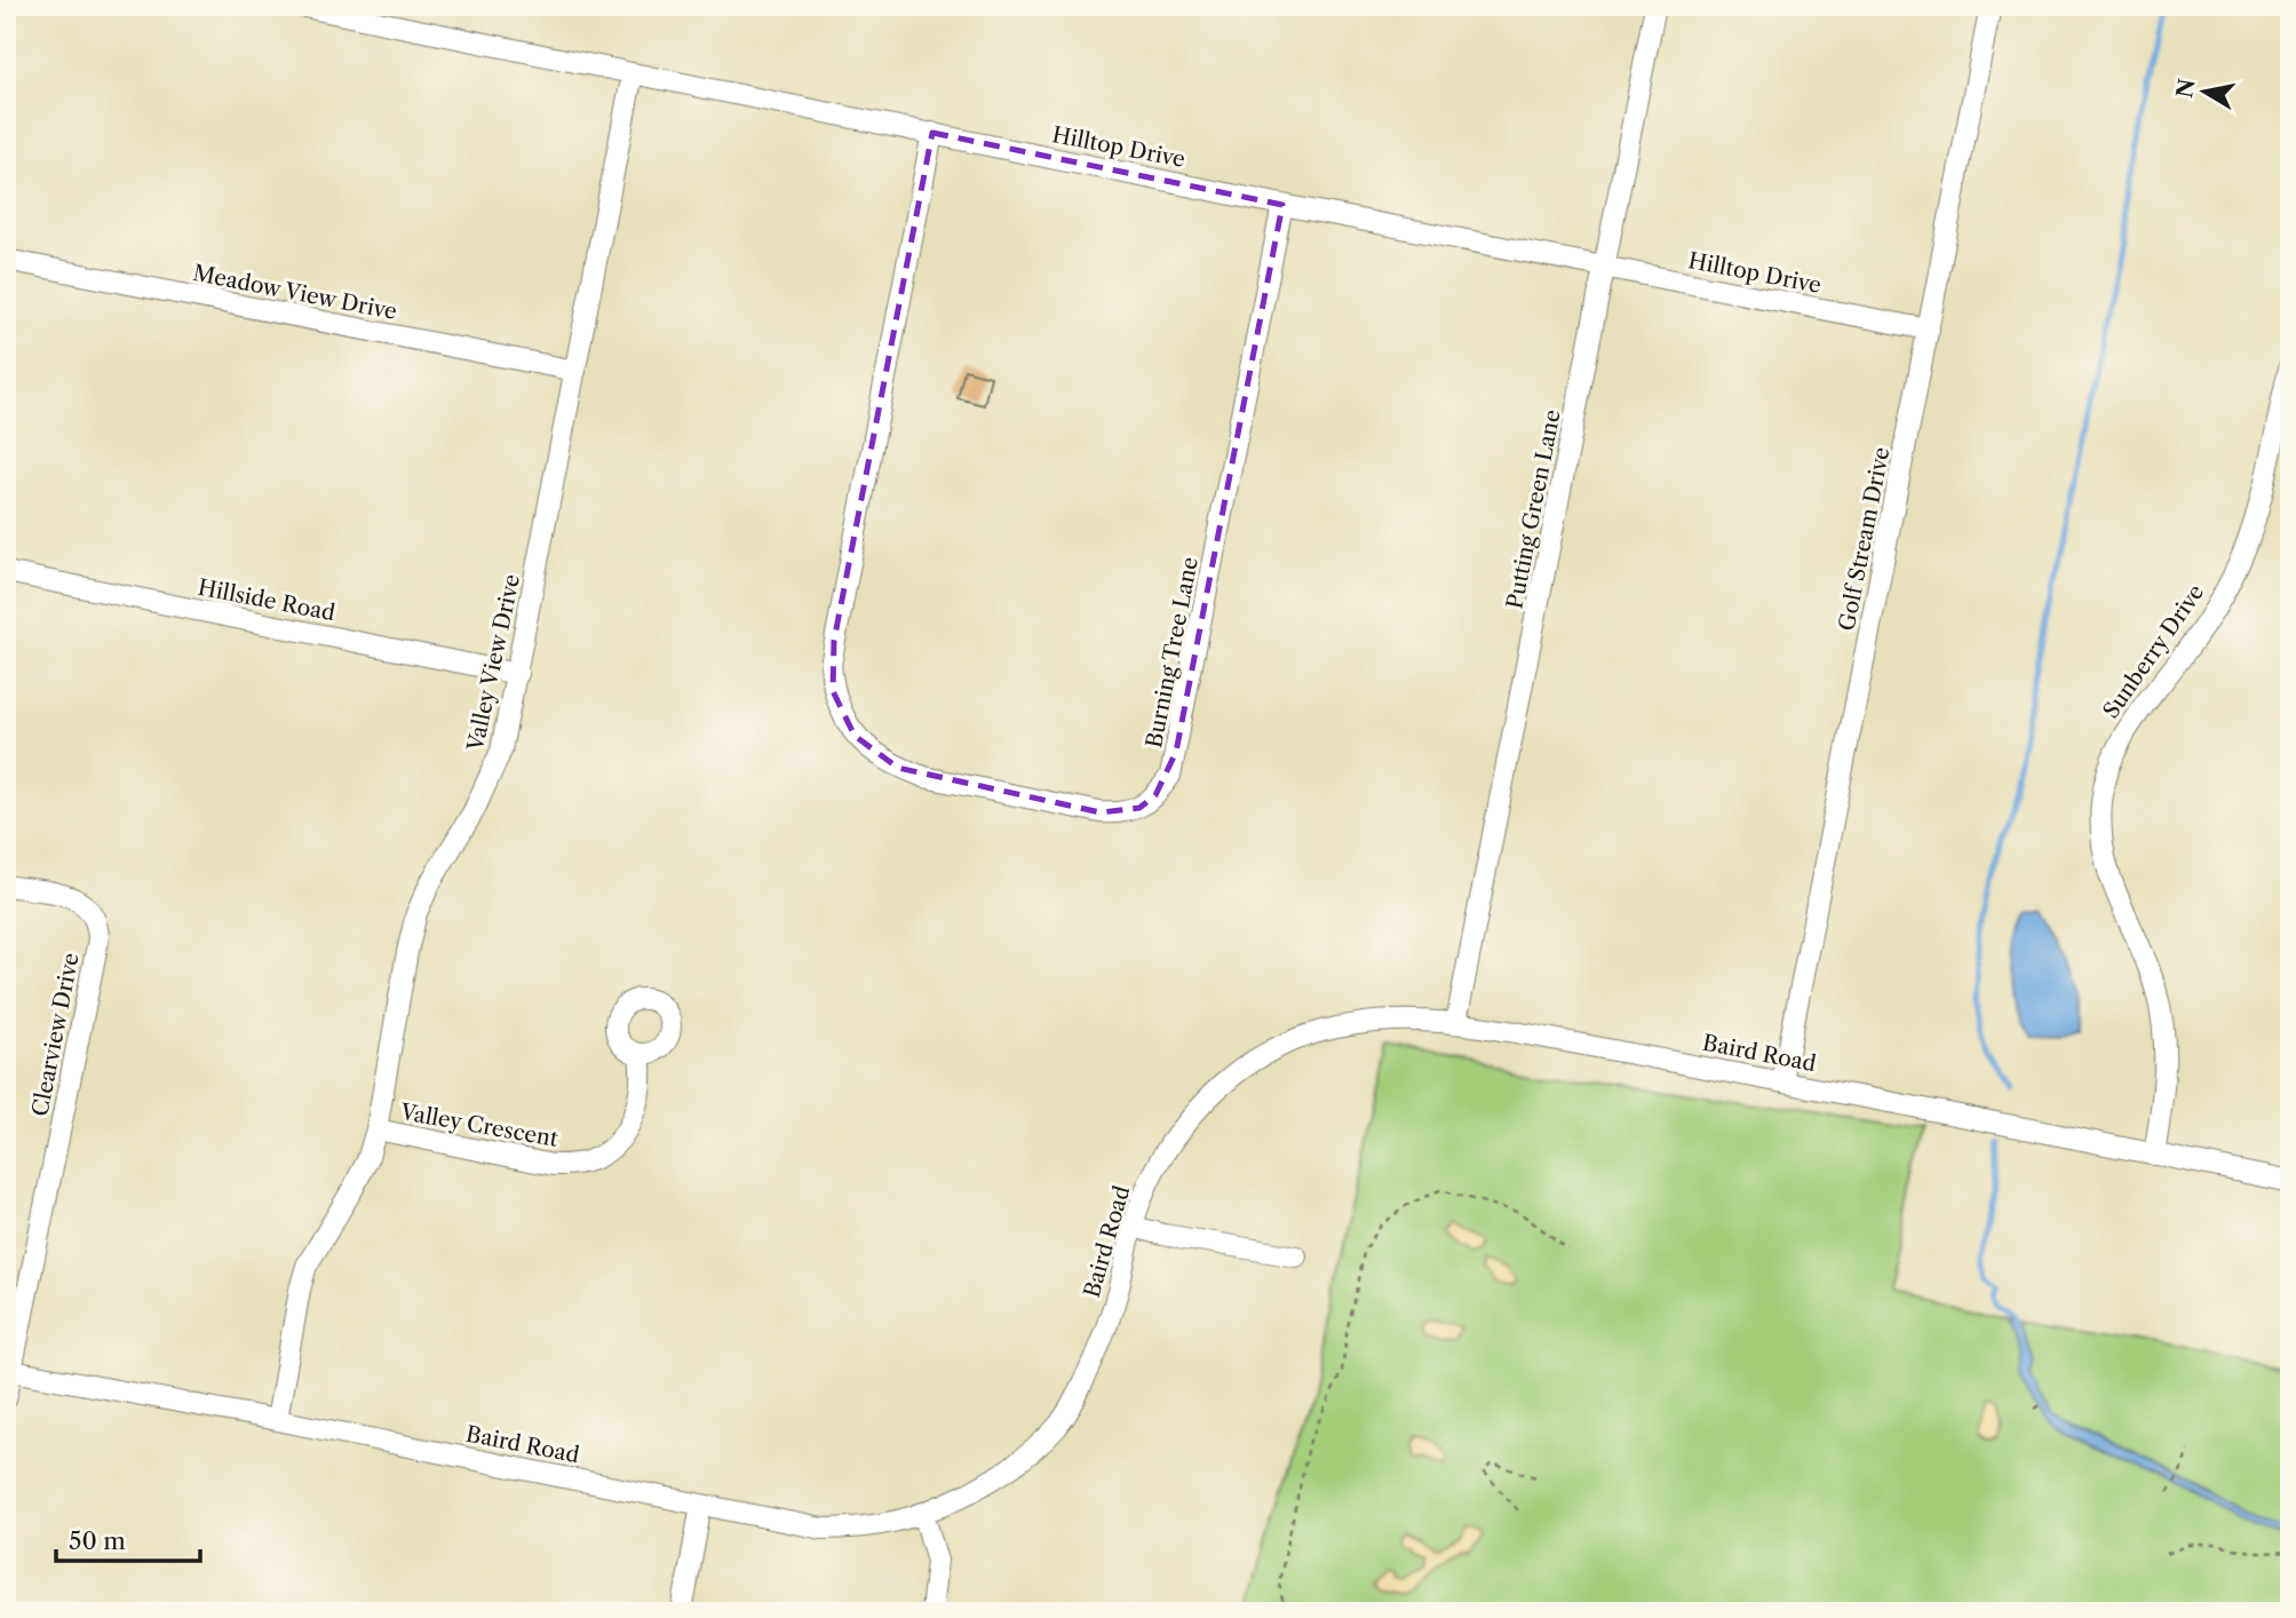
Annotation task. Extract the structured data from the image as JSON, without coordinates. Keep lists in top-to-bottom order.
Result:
{
  "streets": {
    "street": [
      "Hilltop Drive",
      "Meadow View Drive",
      "Putting Green Lane",
      "Golf Stream Drive",
      "Hillside Road",
      "Sunberry Drive",
      "Burning Tree Lane",
      "Valley View Drive",
      "Clearview Drive",
      "Baird Road",
      "Valley Crescent"
    ]
  },
  "crossings": [
    ["Hilltop Drive", "Putting Green Lane"],
    ["Hilltop Drive", "Golf Stream Drive"],
    ["Hilltop Drive", "Burning Tree Lane"],
    ["Hilltop Drive", "Valley View Drive"],
    ["Meadow View Drive", "Valley View Drive"],
    ["Putting Green Lane", "Baird Road"],
    ["Golf Stream Drive", "Baird Road"],
    ["Hillside Road", "Valley View Drive"],
    ["Sunberry Drive", "Baird Road"],
    ["Valley View Drive", "Baird Road"],
    ["Valley View Drive", "Valley Crescent"],
    ["Clearview Drive", "Baird Road"]
  ],
  "scale_bar": "50 m",
  "north": "left"
}
